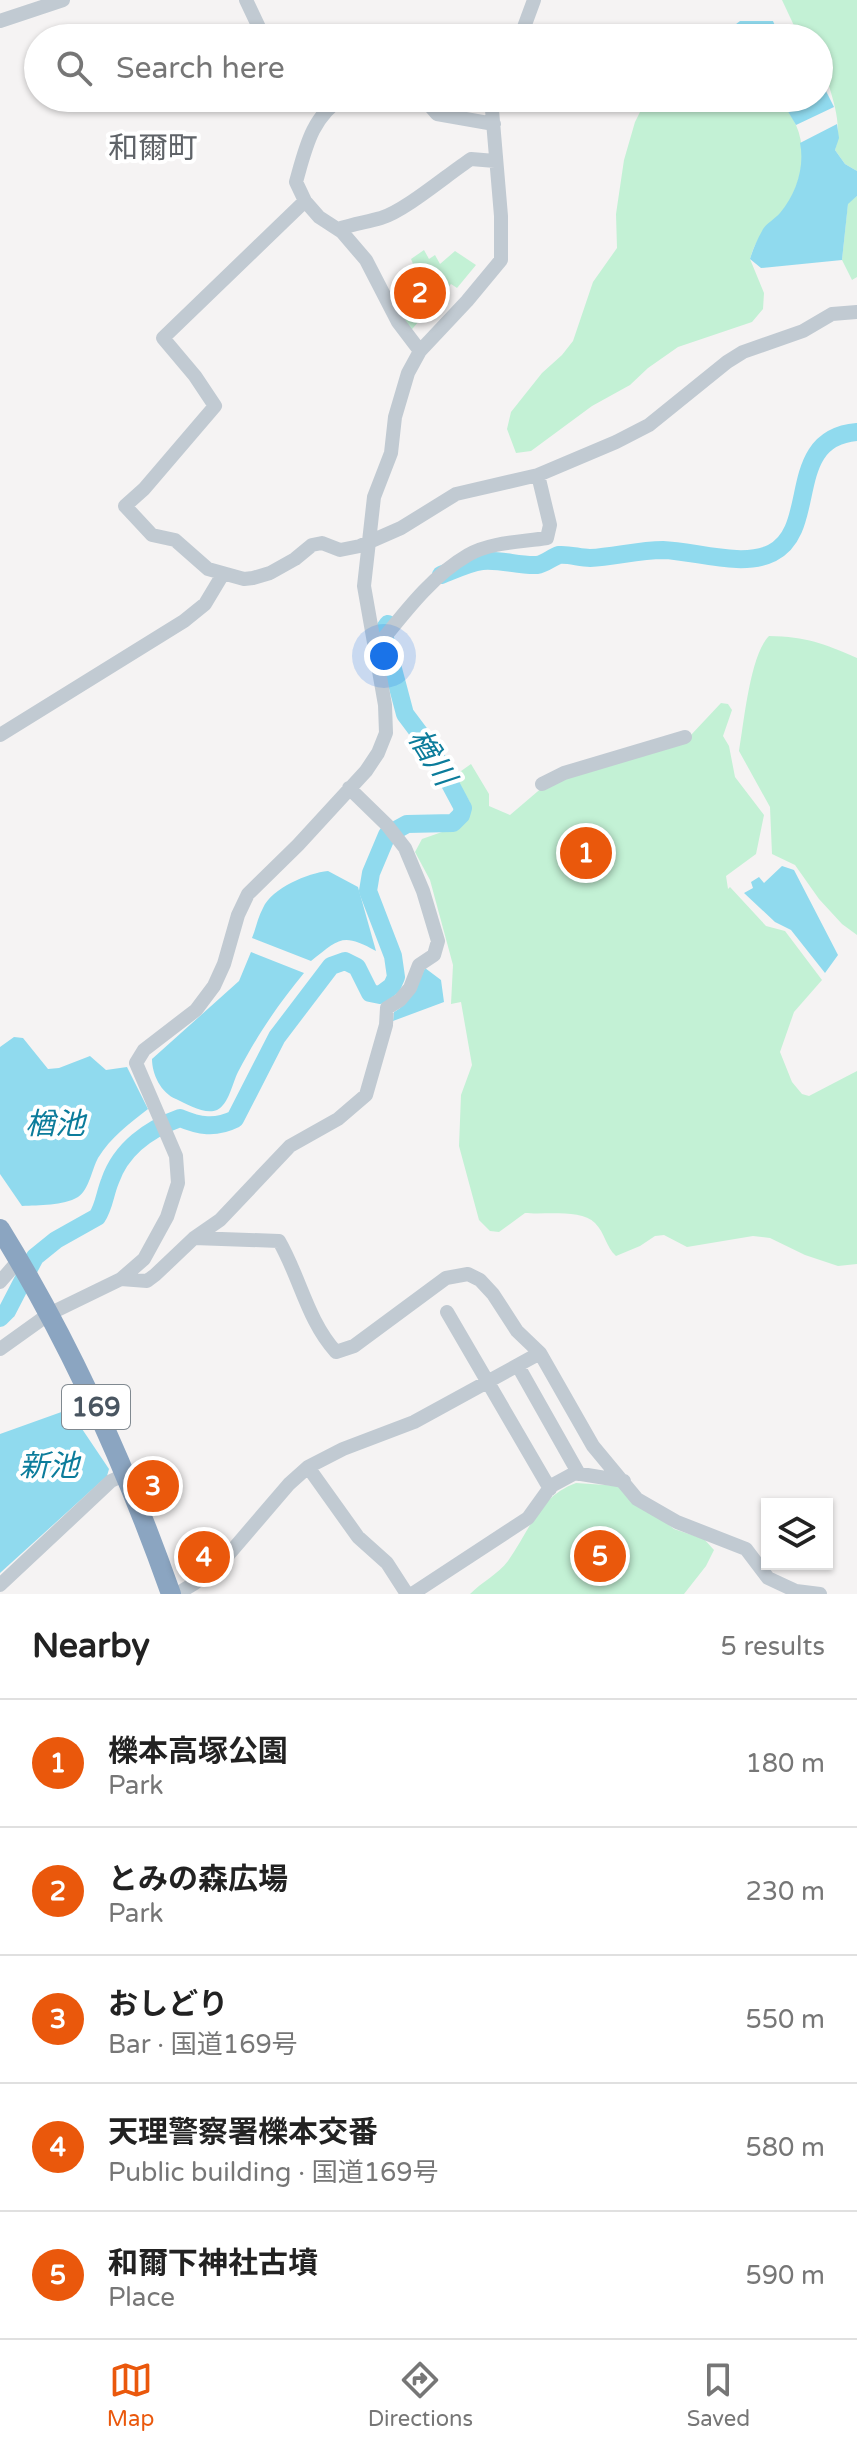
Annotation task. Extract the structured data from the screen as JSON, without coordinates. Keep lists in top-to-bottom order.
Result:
{
  "streets": {
    "highway": ["169"]
  },
  "districts": ["和爾町"],
  "water": ["楢川", "楢池", "新池"],
  "page": {
    "search": "Search here",
    "pins": [
      "2",
      "1",
      "3",
      "5",
      "4"
    ],
    "heading": ["Nearby", "5 results"],
    "list": [
      {
        "mark": "1",
        "name": "櫟本高塚公園",
        "note": "Park",
        "value": "180 m"
      },
      {
        "mark": "2",
        "name": "とみの森広場",
        "note": "Park",
        "value": "230 m"
      },
      {
        "mark": "3",
        "name": "おしどり",
        "note": "Bar · 国道169号",
        "value": "550 m"
      },
      {
        "mark": "4",
        "name": "天理警察署櫟本交番",
        "note": "Public building · 国道169号",
        "value": "580 m"
      },
      {
        "mark": "5",
        "name": "和爾下神社古墳",
        "note": "Place",
        "value": "590 m"
      }
    ],
    "nav": ["Map", "Directions", "Saved"]
  }
}
